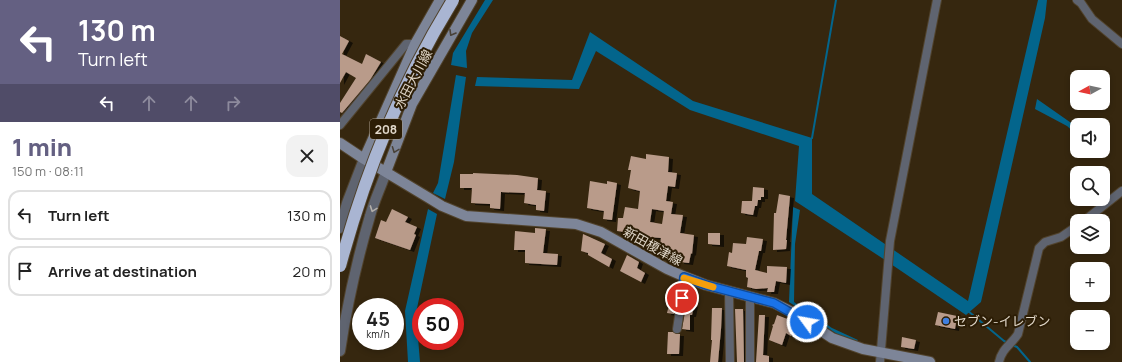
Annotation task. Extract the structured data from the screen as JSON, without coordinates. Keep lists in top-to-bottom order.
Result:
{
  "streets": {
    "highway": ["208"],
    "main road": ["水田大川線", "新田榎津線"]
  },
  "crossings": [
    ["水田大川線", "新田榎津線"]
  ],
  "places": ["セブン-イレブン"],
  "north": "left",
  "page": {
    "turn": ["130 m", "Turn left"],
    "map_buttons": ["+", "−"],
    "heading": ["1 min", "150 m · 08:11"],
    "list": [
      {
        "name": "Turn left",
        "value": "130 m"
      },
      {
        "name": "Arrive at destination",
        "value": "20 m"
      }
    ],
    "speed": "45 km/h",
    "limit": "50"
  }
}
